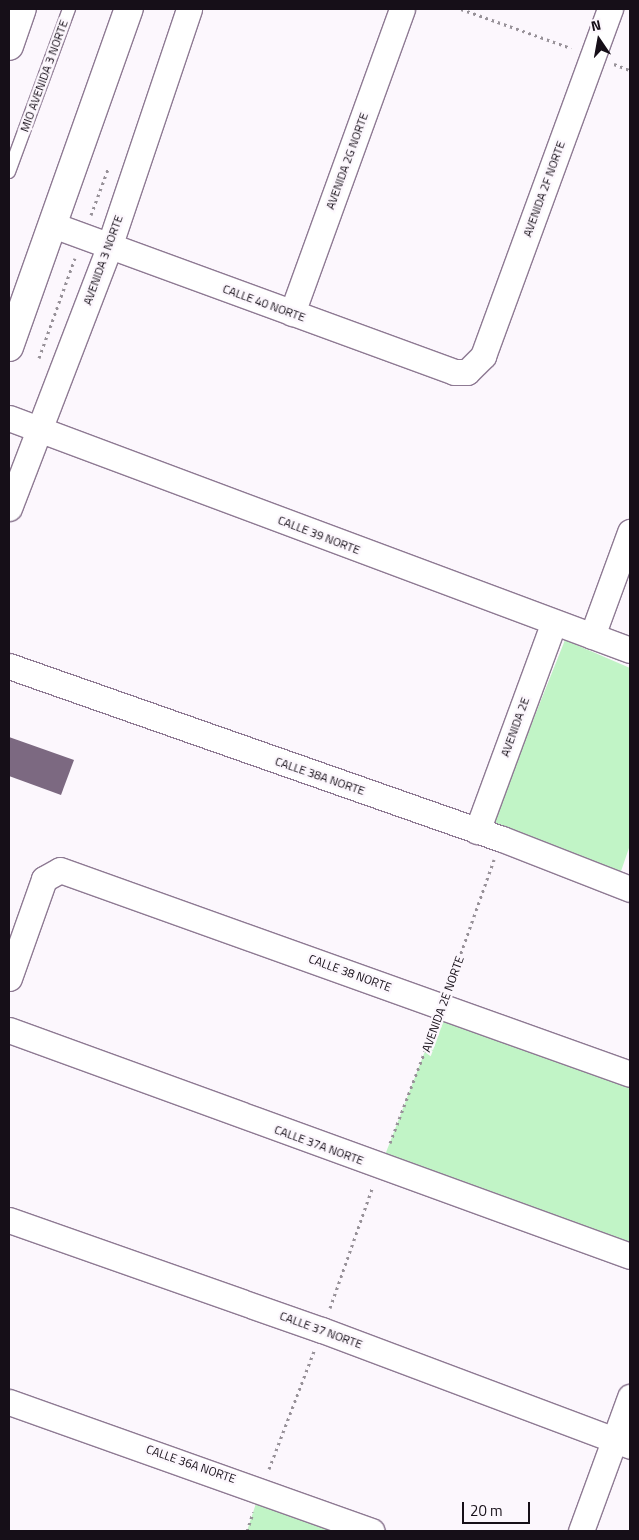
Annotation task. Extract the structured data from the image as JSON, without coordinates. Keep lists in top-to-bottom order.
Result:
{
  "streets": {
    "street": [
      "AVENIDA 2G NORTE",
      "AVENIDA 2F NORTE",
      "AVENIDA 3 NORTE",
      "CALLE 40 NORTE",
      "CALLE 39 NORTE",
      "AVENIDA 2E",
      "CALLE 38A NORTE",
      "CALLE 38 NORTE",
      "CALLE 37A NORTE",
      "CALLE 37 NORTE",
      "CALLE 36A NORTE"
    ],
    "lane": ["MIO AVENIDA 3 NORTE"],
    "path": ["AVENIDA 2E NORTE"]
  },
  "crossings": [
    ["AVENIDA 2G NORTE", "CALLE 40 NORTE"],
    ["AVENIDA 2F NORTE", "CALLE 40 NORTE"],
    ["AVENIDA 3 NORTE", "CALLE 40 NORTE"],
    ["AVENIDA 3 NORTE", "CALLE 39 NORTE"],
    ["CALLE 39 NORTE", "AVENIDA 2E"],
    ["AVENIDA 2E", "CALLE 38A NORTE"],
    ["CALLE 38A NORTE", "AVENIDA 2E NORTE"],
    ["CALLE 38 NORTE", "AVENIDA 2E NORTE"],
    ["AVENIDA 2E NORTE", "CALLE 37A NORTE"]
  ],
  "scale_bar": "20 m",
  "north": "top"
}
